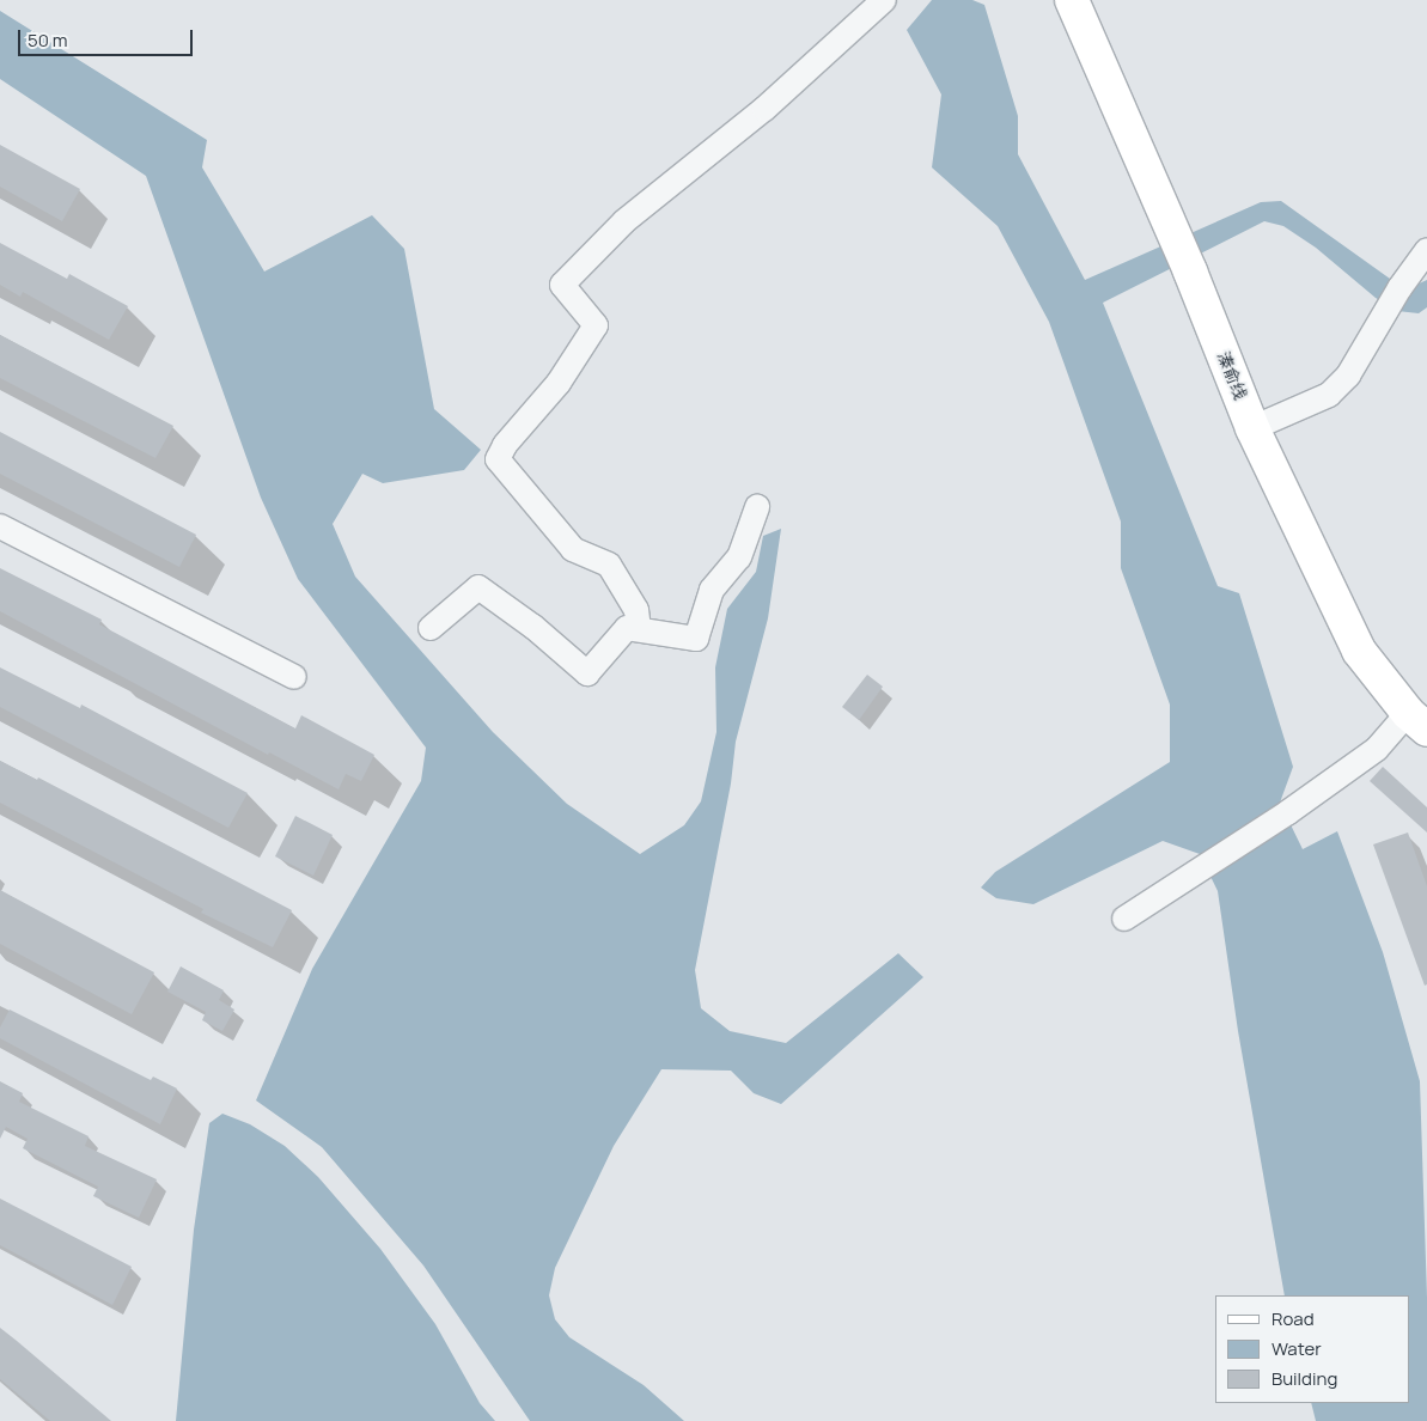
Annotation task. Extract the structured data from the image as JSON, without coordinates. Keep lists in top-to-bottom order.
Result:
{
  "streets": {
    "main road": ["溱俞线"]
  },
  "legend": ["Road", "Water", "Building"],
  "scale_bar": "50 m"
}
